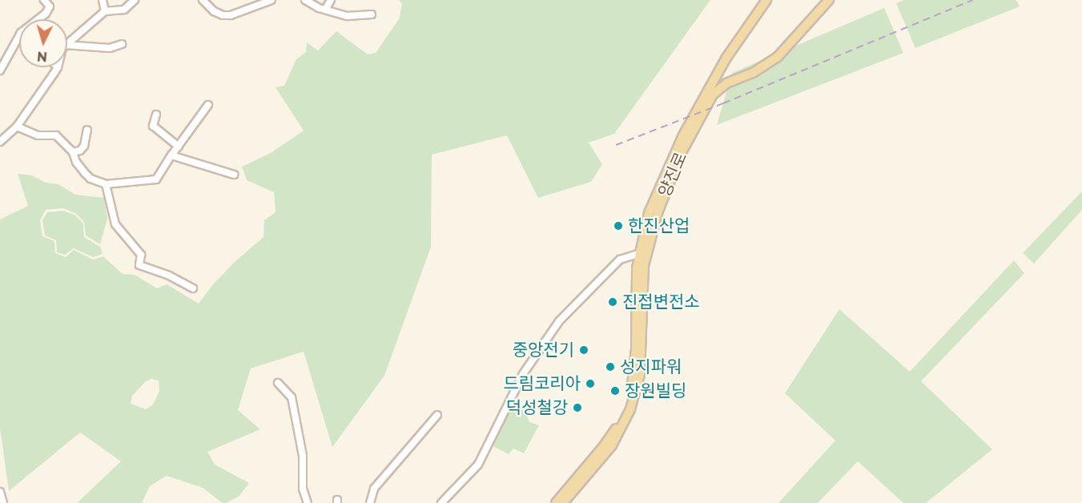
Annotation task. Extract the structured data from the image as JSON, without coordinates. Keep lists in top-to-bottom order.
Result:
{
  "streets": {
    "main road": ["양진로"]
  },
  "places": [
    "한진산업",
    "진접변전소",
    "중앙전기",
    "성지파워",
    "드림코리아",
    "장원빌딩",
    "덕성철강"
  ],
  "north": "bottom"
}
